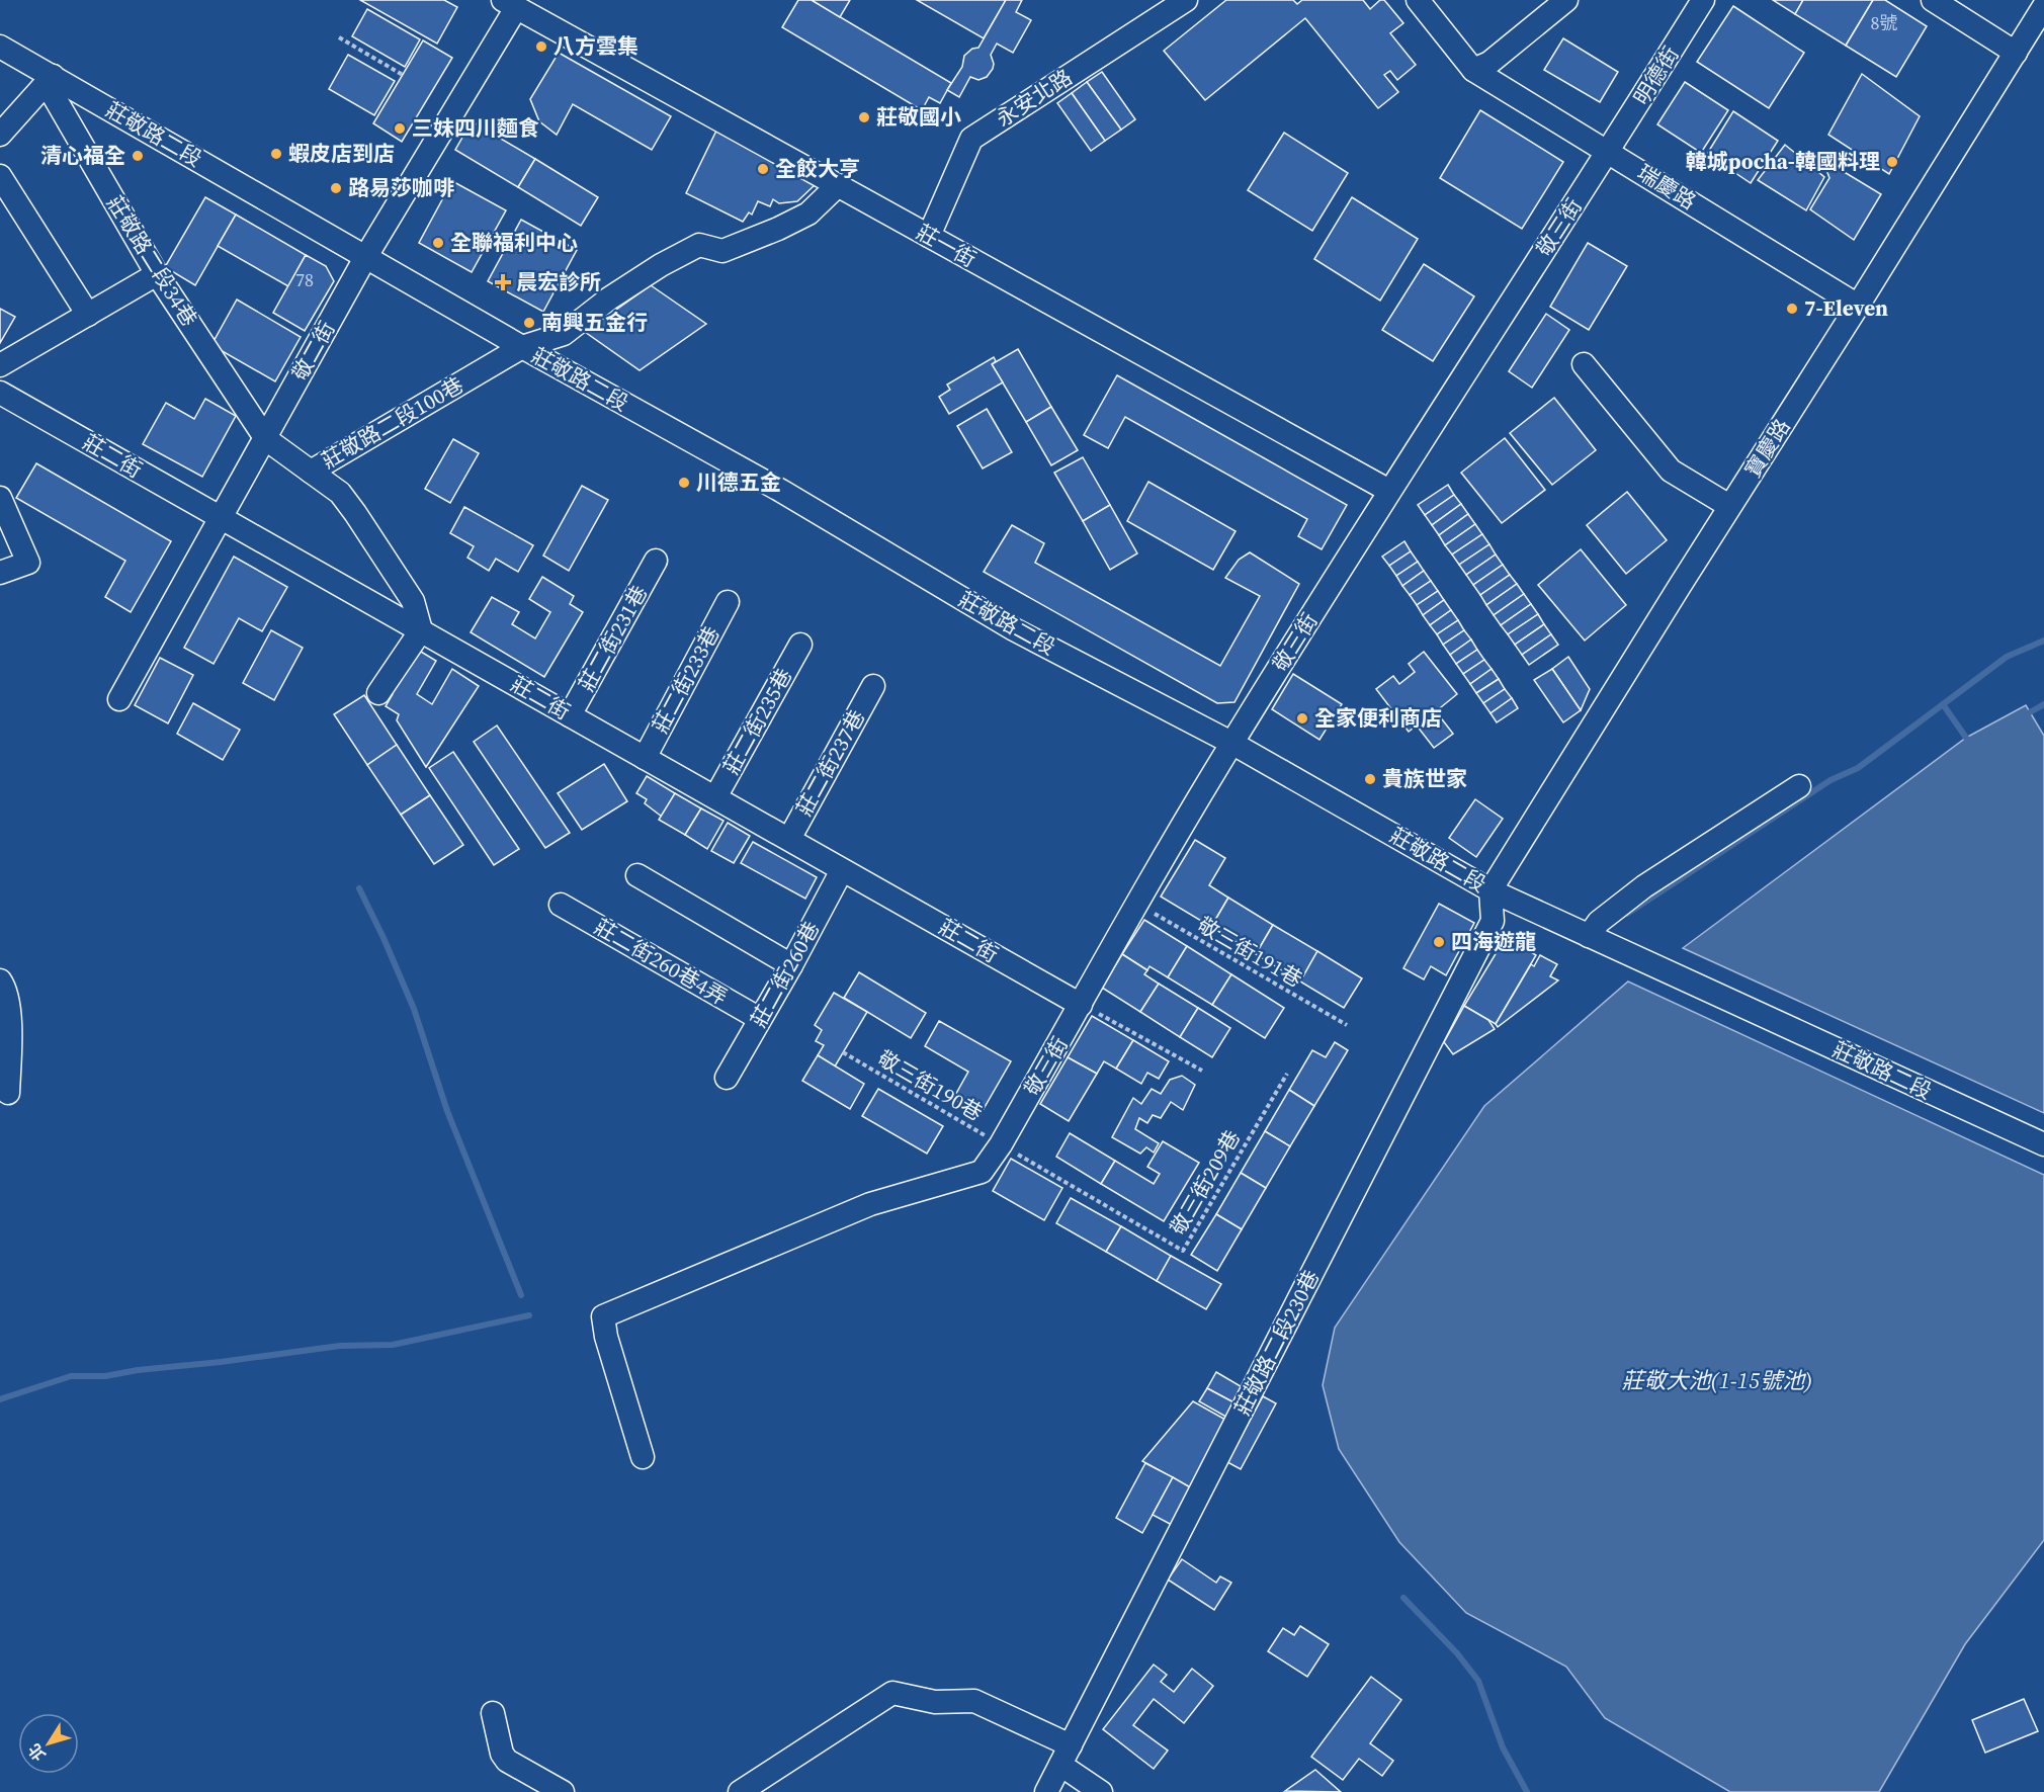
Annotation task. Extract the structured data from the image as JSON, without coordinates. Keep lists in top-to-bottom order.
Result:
{
  "streets": {
    "street": [
      "明德街",
      "永安北路",
      "莊敬路二段",
      "瑞慶路",
      "敬三街",
      "莊一街",
      "莊敬路二段34巷",
      "敬二街",
      "莊敬路二段100巷",
      "寶慶路",
      "莊二街",
      "莊二街231巷",
      "莊二街233巷",
      "莊二街235巷",
      "莊二街237巷",
      "莊二街260巷4弄",
      "莊二街260巷",
      "莊敬路二段230巷"
    ],
    "path": ["敬三街191巷", "敬三街190巷", "敬三街209巷"]
  },
  "crossings": [
    ["明德街", "瑞慶路"],
    ["明德街", "敬三街"],
    ["永安北路", "莊一街"],
    ["莊敬路二段", "敬三街"],
    ["莊敬路二段", "莊敬路二段34巷"],
    ["莊敬路二段", "敬二街"],
    ["莊敬路二段", "莊敬路二段100巷"],
    ["莊敬路二段", "寶慶路"],
    ["莊敬路二段", "莊敬路二段230巷"],
    ["瑞慶路", "敬三街"],
    ["瑞慶路", "寶慶路"],
    ["敬三街", "莊一街"],
    ["敬三街", "莊二街"],
    ["敬三街", "敬三街191巷"],
    ["敬三街", "敬三街190巷"],
    ["敬三街", "敬三街209巷"],
    ["莊一街", "敬二街"],
    ["莊一街", "莊敬路二段100巷"],
    ["莊敬路二段34巷", "敬二街"],
    ["莊敬路二段34巷", "莊敬路二段100巷"],
    ["敬二街", "莊敬路二段100巷"],
    ["敬二街", "莊二街"],
    ["寶慶路", "莊敬路二段230巷"],
    ["莊二街", "莊二街231巷"],
    ["莊二街", "莊二街233巷"],
    ["莊二街", "莊二街235巷"],
    ["莊二街", "莊二街237巷"],
    ["莊二街", "莊二街260巷"],
    ["莊二街260巷4弄", "莊二街260巷"],
    ["敬三街190巷", "敬三街209巷"]
  ],
  "water": ["莊敬大池(1-15號池)"],
  "places": {
    "other": [
      "八方雲集",
      "莊敬國小",
      "三妹四川麵食",
      "蝦皮店到店",
      "清心福全",
      "韓城pocha-韓國料理",
      "全餃大亨",
      "路易莎咖啡",
      "全聯福利中心",
      "7-Eleven",
      "南興五金行",
      "川德五金",
      "全家便利商店",
      "貴族世家",
      "四海遊龍"
    ],
    "health": ["晨宏診所"]
  },
  "house_numbers": ["8號", "78"],
  "north": "bottom left"
}
